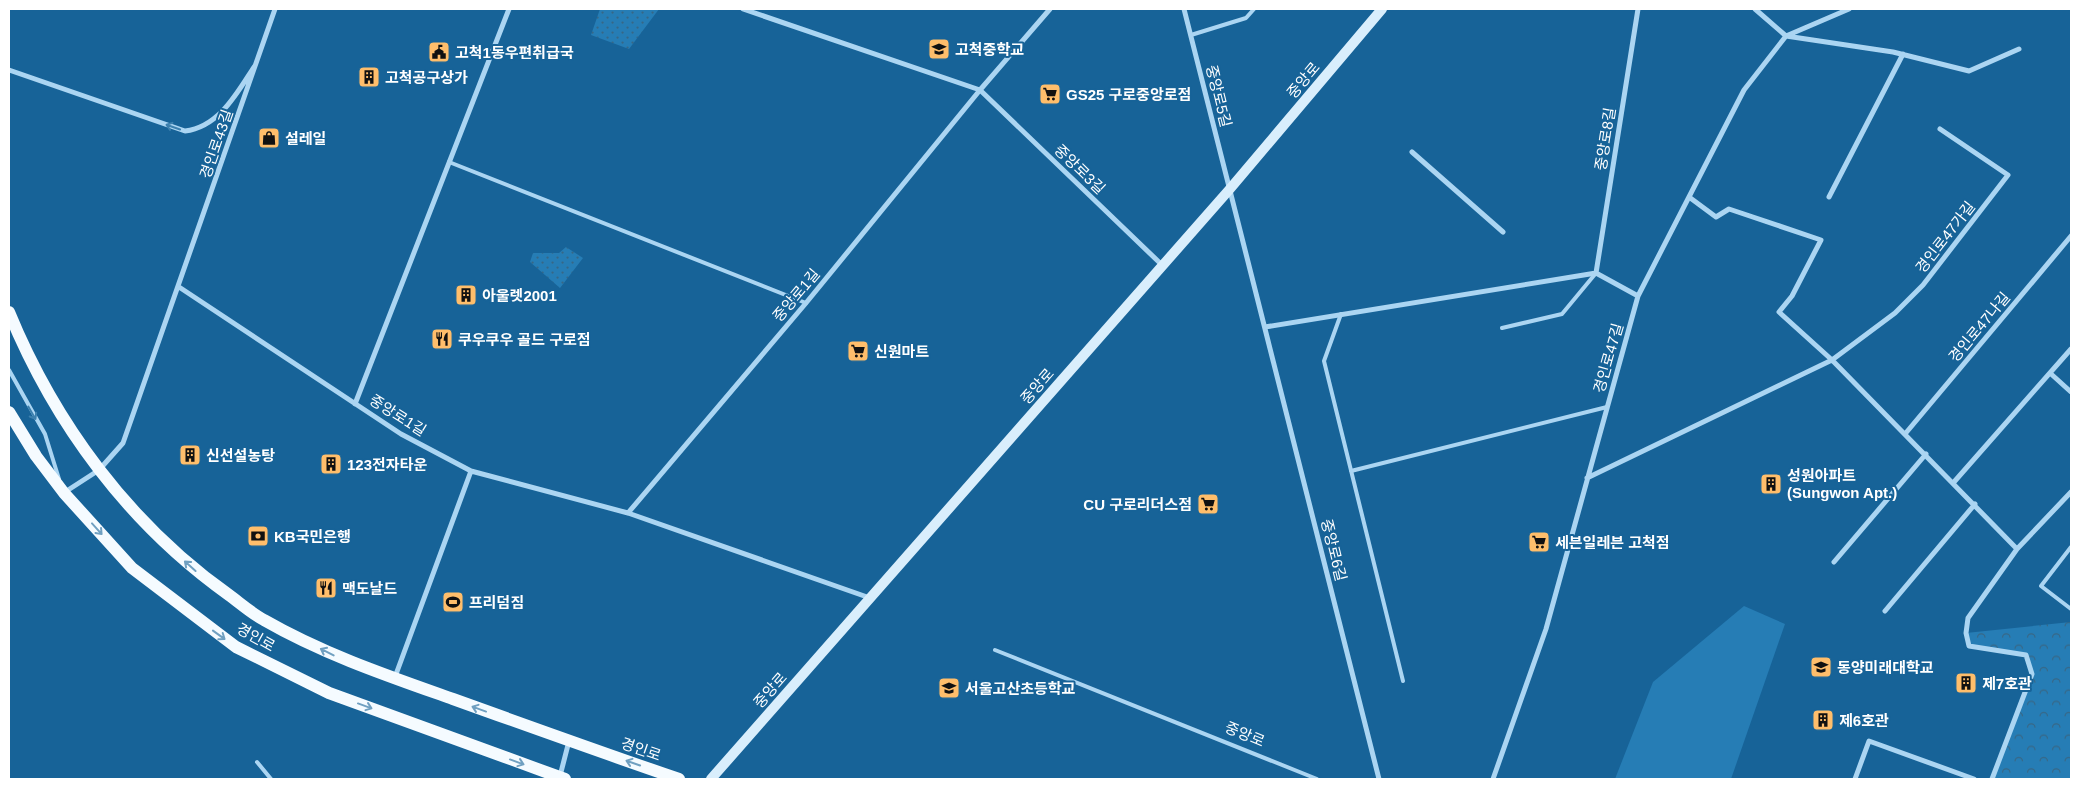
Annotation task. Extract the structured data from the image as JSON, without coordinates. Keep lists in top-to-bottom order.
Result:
{
  "streets": {
    "main road": ["중앙로", "경인로"],
    "street": [
      "중앙로5길",
      "중앙로8길",
      "경인로43길",
      "중앙로3길",
      "경인로47가길",
      "중앙로1길",
      "경인로47나길",
      "경인로47길",
      "중앙로6길"
    ]
  },
  "crossings": [
    ["중앙로", "중앙로5길"],
    ["중앙로", "중앙로3길"],
    ["중앙로", "중앙로1길"],
    ["중앙로", "중앙로6길"],
    ["중앙로5길", "중앙로6길"],
    ["경인로43길", "중앙로1길"],
    ["경인로43길", "경인로"],
    ["중앙로3길", "중앙로1길"],
    ["경인로47가길", "경인로47길"]
  ],
  "places": {
    "school or university": ["고척중학교", "동양미래대학교", "서울고산초등학교"],
    "public building": ["고척1동우편취급국"],
    "building": [
      "고척공구상가",
      "아울렛2001",
      "신선설농탕",
      "123전자타운",
      "성원아파트 (Sungwon Apt.)",
      "제7호관",
      "제6호관"
    ],
    "supermarket": [
      "GS25 구로중앙로점",
      "신원마트",
      "CU 구로리더스점",
      "세븐일레븐 고척점"
    ],
    "shop": ["설레일"],
    "restaurant": ["쿠우쿠우 골드 구로점", "맥도날드"],
    "bank": ["KB국민은행"],
    "sports": ["프리덤짐"]
  }
}
